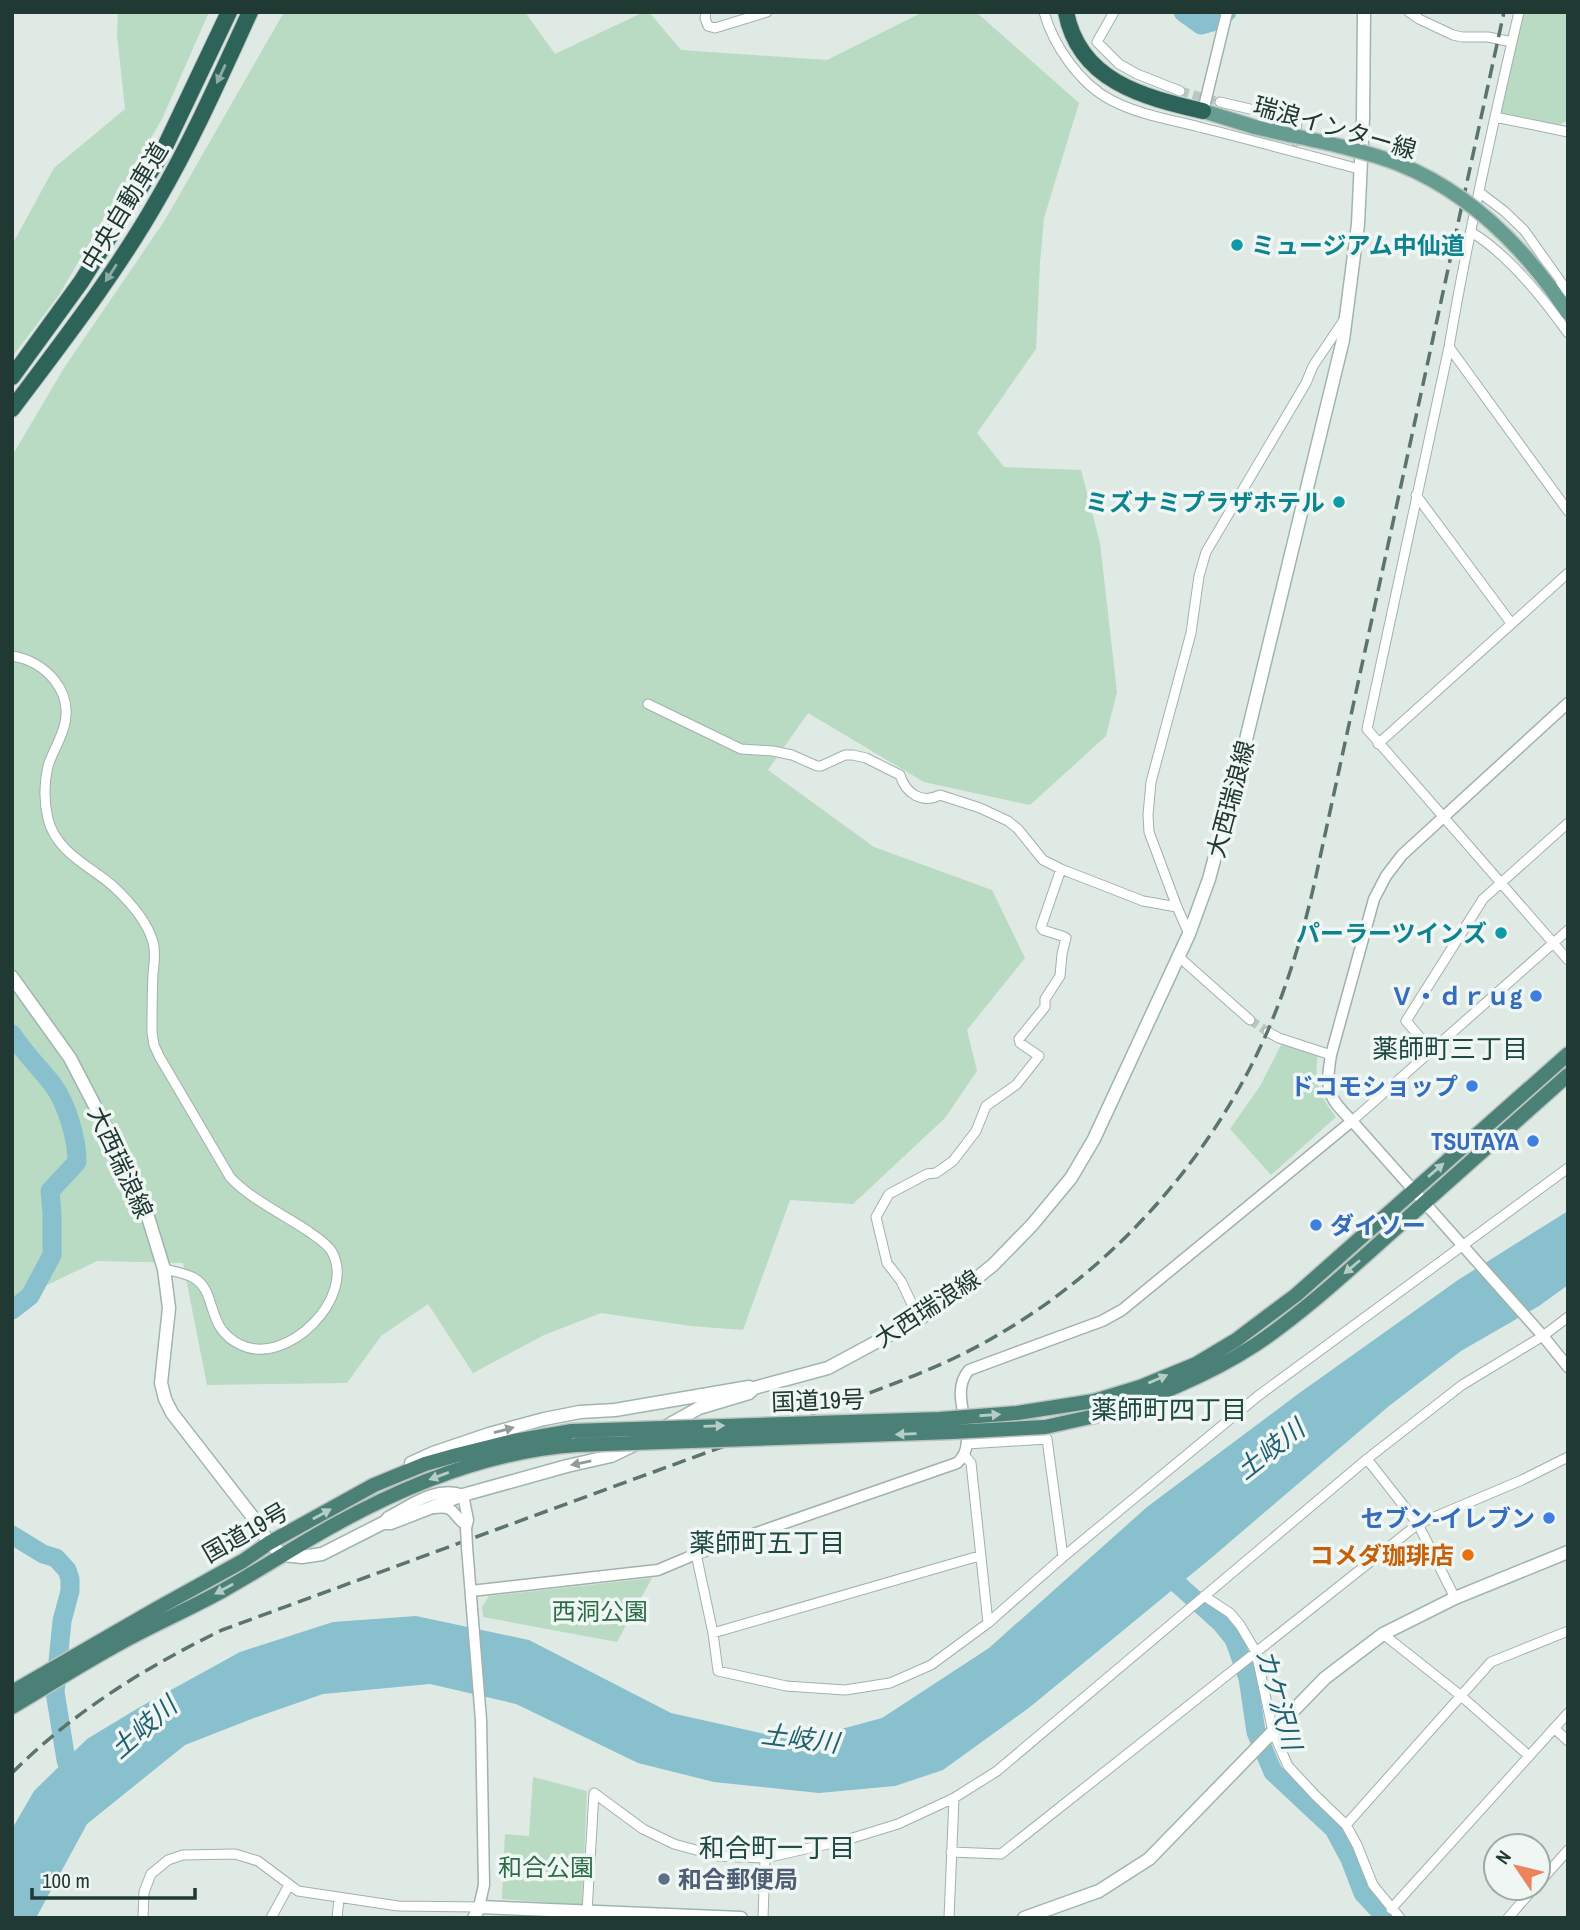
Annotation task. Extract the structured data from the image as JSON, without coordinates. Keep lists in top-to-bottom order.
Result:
{
  "streets": {
    "highway": ["中央自動車道", "国道19号"],
    "main road": ["瑞浪インター線", "大西瑞浪線"]
  },
  "crossings": [
    ["大西瑞浪線", "国道19号"]
  ],
  "districts": [
    "薬師町三丁目",
    "薬師町四丁目",
    "薬師町五丁目",
    "和合町一丁目"
  ],
  "water": ["土岐川", "カケ沢川"],
  "parks": ["西洞公園", "和合公園"],
  "places": [
    "ミュージアム中仙道",
    "ミズナミプラザホテル",
    "パーラーツインズ",
    "Ｖ・ｄｒｕg",
    "ドコモショップ",
    "TSUTAYA",
    "ダイソー",
    "セブン-イレブン",
    "コメダ珈琲店",
    "和合郵便局"
  ],
  "scale_bar": "100 m",
  "north": "top left"
}
